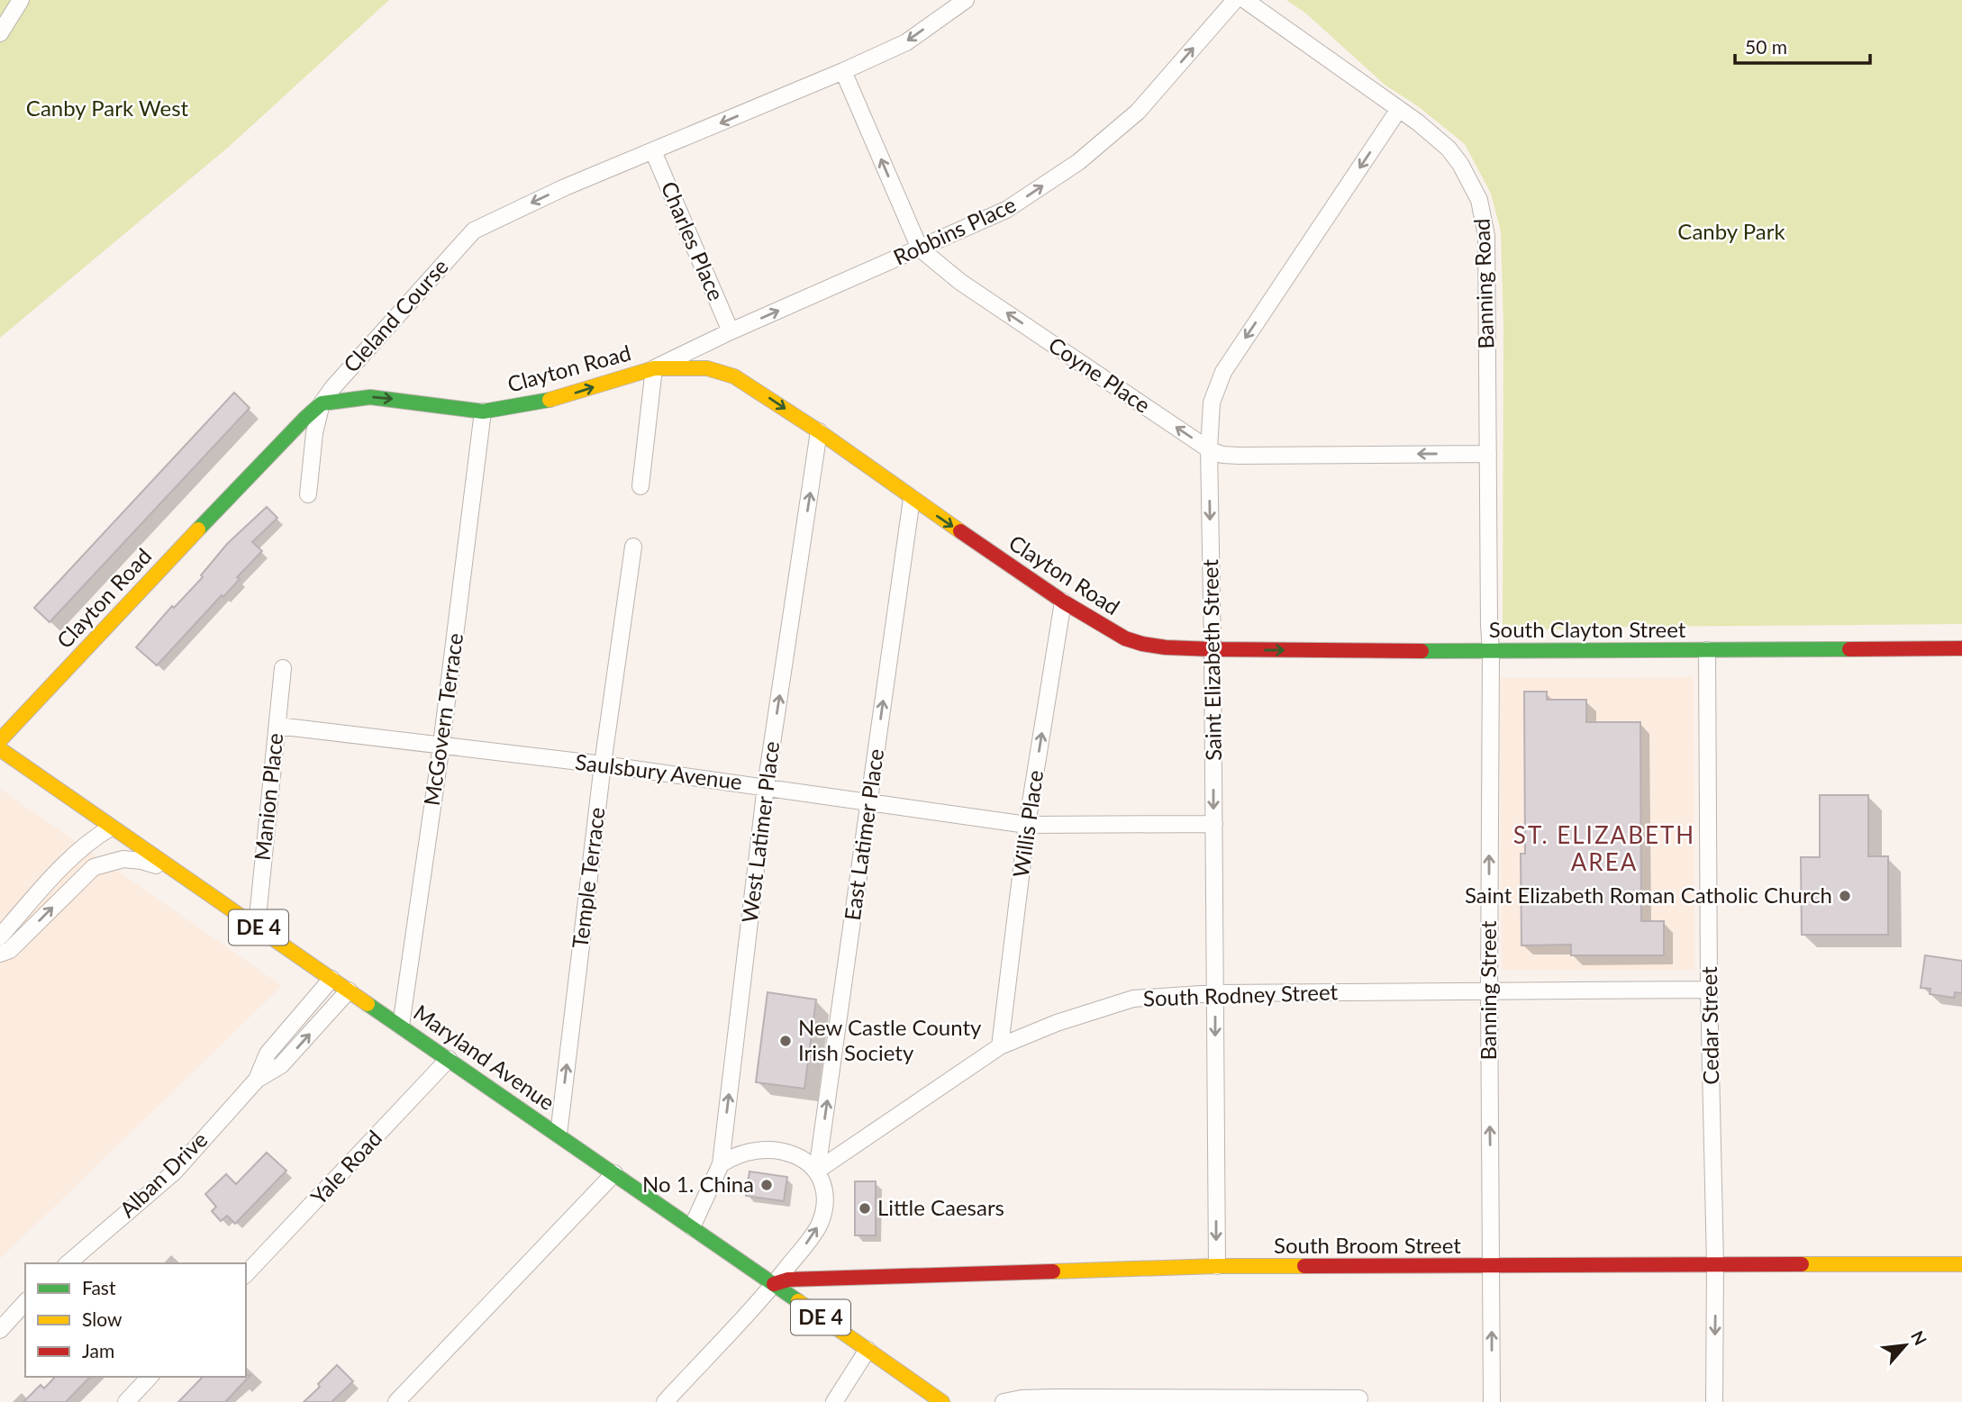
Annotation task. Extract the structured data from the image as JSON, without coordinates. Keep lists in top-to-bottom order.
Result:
{
  "streets": {
    "street": [
      "Robbins Place",
      "Charles Place",
      "Banning Road",
      "Cleland Course",
      "Clayton Road",
      "Coyne Place",
      "South Clayton Street",
      "Saint Elizabeth Street",
      "McGovern Terrace",
      "Saulsbury Avenue",
      "Manion Place",
      "Willis Place",
      "West Latimer Place",
      "East Latimer Place",
      "Temple Terrace",
      "DE 4",
      "Banning Street",
      "South Rodney Street",
      "Cedar Street",
      "Maryland Avenue",
      "Yale Road",
      "Alban Drive",
      "South Broom Street"
    ]
  },
  "crossings": [
    ["Robbins Place", "Charles Place"],
    ["Robbins Place", "Clayton Road"],
    ["Robbins Place", "Coyne Place"],
    ["Charles Place", "Cleland Course"],
    ["Banning Road", "Coyne Place"],
    ["Banning Road", "Saint Elizabeth Street"],
    ["Banning Road", "Banning Street"],
    ["Cleland Course", "Clayton Road"],
    ["Clayton Road", "South Clayton Street"],
    ["Clayton Road", "Saint Elizabeth Street"],
    ["Clayton Road", "McGovern Terrace"],
    ["Clayton Road", "Willis Place"],
    ["Clayton Road", "West Latimer Place"],
    ["Clayton Road", "East Latimer Place"],
    ["Coyne Place", "Saint Elizabeth Street"],
    ["South Clayton Street", "Saint Elizabeth Street"],
    ["South Clayton Street", "Banning Street"],
    ["South Clayton Street", "Cedar Street"],
    ["Saint Elizabeth Street", "Saulsbury Avenue"],
    ["Saint Elizabeth Street", "South Rodney Street"],
    ["Saint Elizabeth Street", "South Broom Street"],
    ["McGovern Terrace", "Saulsbury Avenue"],
    ["McGovern Terrace", "Maryland Avenue"],
    ["Saulsbury Avenue", "Manion Place"],
    ["Saulsbury Avenue", "Willis Place"],
    ["Saulsbury Avenue", "West Latimer Place"],
    ["Saulsbury Avenue", "East Latimer Place"],
    ["Saulsbury Avenue", "Temple Terrace"],
    ["Manion Place", "Maryland Avenue"],
    ["Willis Place", "South Rodney Street"],
    ["West Latimer Place", "East Latimer Place"],
    ["West Latimer Place", "South Rodney Street"],
    ["West Latimer Place", "Maryland Avenue"],
    ["West Latimer Place", "South Broom Street"],
    ["East Latimer Place", "South Rodney Street"],
    ["East Latimer Place", "Maryland Avenue"],
    ["East Latimer Place", "South Broom Street"],
    ["Temple Terrace", "Maryland Avenue"],
    ["Banning Street", "South Rodney Street"],
    ["Banning Street", "South Broom Street"],
    ["South Rodney Street", "Cedar Street"],
    ["South Rodney Street", "Maryland Avenue"],
    ["South Rodney Street", "South Broom Street"],
    ["Cedar Street", "South Broom Street"],
    ["Maryland Avenue", "Yale Road"],
    ["Maryland Avenue", "Alban Drive"],
    ["Maryland Avenue", "South Broom Street"]
  ],
  "one_way": [
    "Robbins Place",
    "Cleland Course",
    "Clayton Road",
    "Coyne Place",
    "South Clayton Street",
    "Saint Elizabeth Street",
    "Willis Place",
    "West Latimer Place",
    "East Latimer Place",
    "Temple Terrace",
    "Banning Street"
  ],
  "districts": ["ST. ELIZABETH AREA"],
  "parks": ["Canby Park West", "Canby Park"],
  "places": [
    "Saint Elizabeth Roman Catholic Church",
    "New Castle County Irish Society",
    "No 1. China",
    "Little Caesars"
  ],
  "legend": ["Fast", "Slow", "Jam"],
  "scale_bar": "50 m",
  "north": "top right"
}
